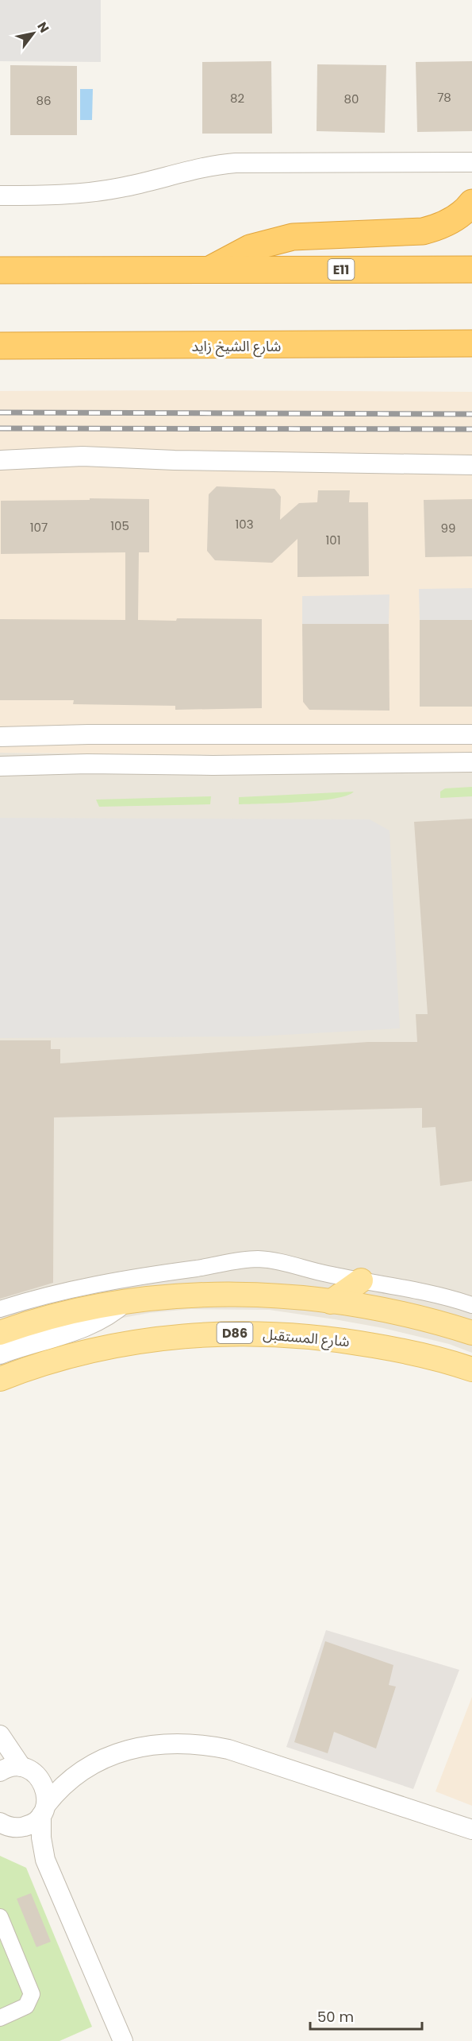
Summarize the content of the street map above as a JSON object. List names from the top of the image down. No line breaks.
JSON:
{"streets":{"highway":["E11","شارع الشيخ زايد"],"main road":["D86","شارع المستقبل"]},"house_numbers":["78","82","80","86","103","105","107","99","101"],"scale_bar":"50 m","north":"top right"}
